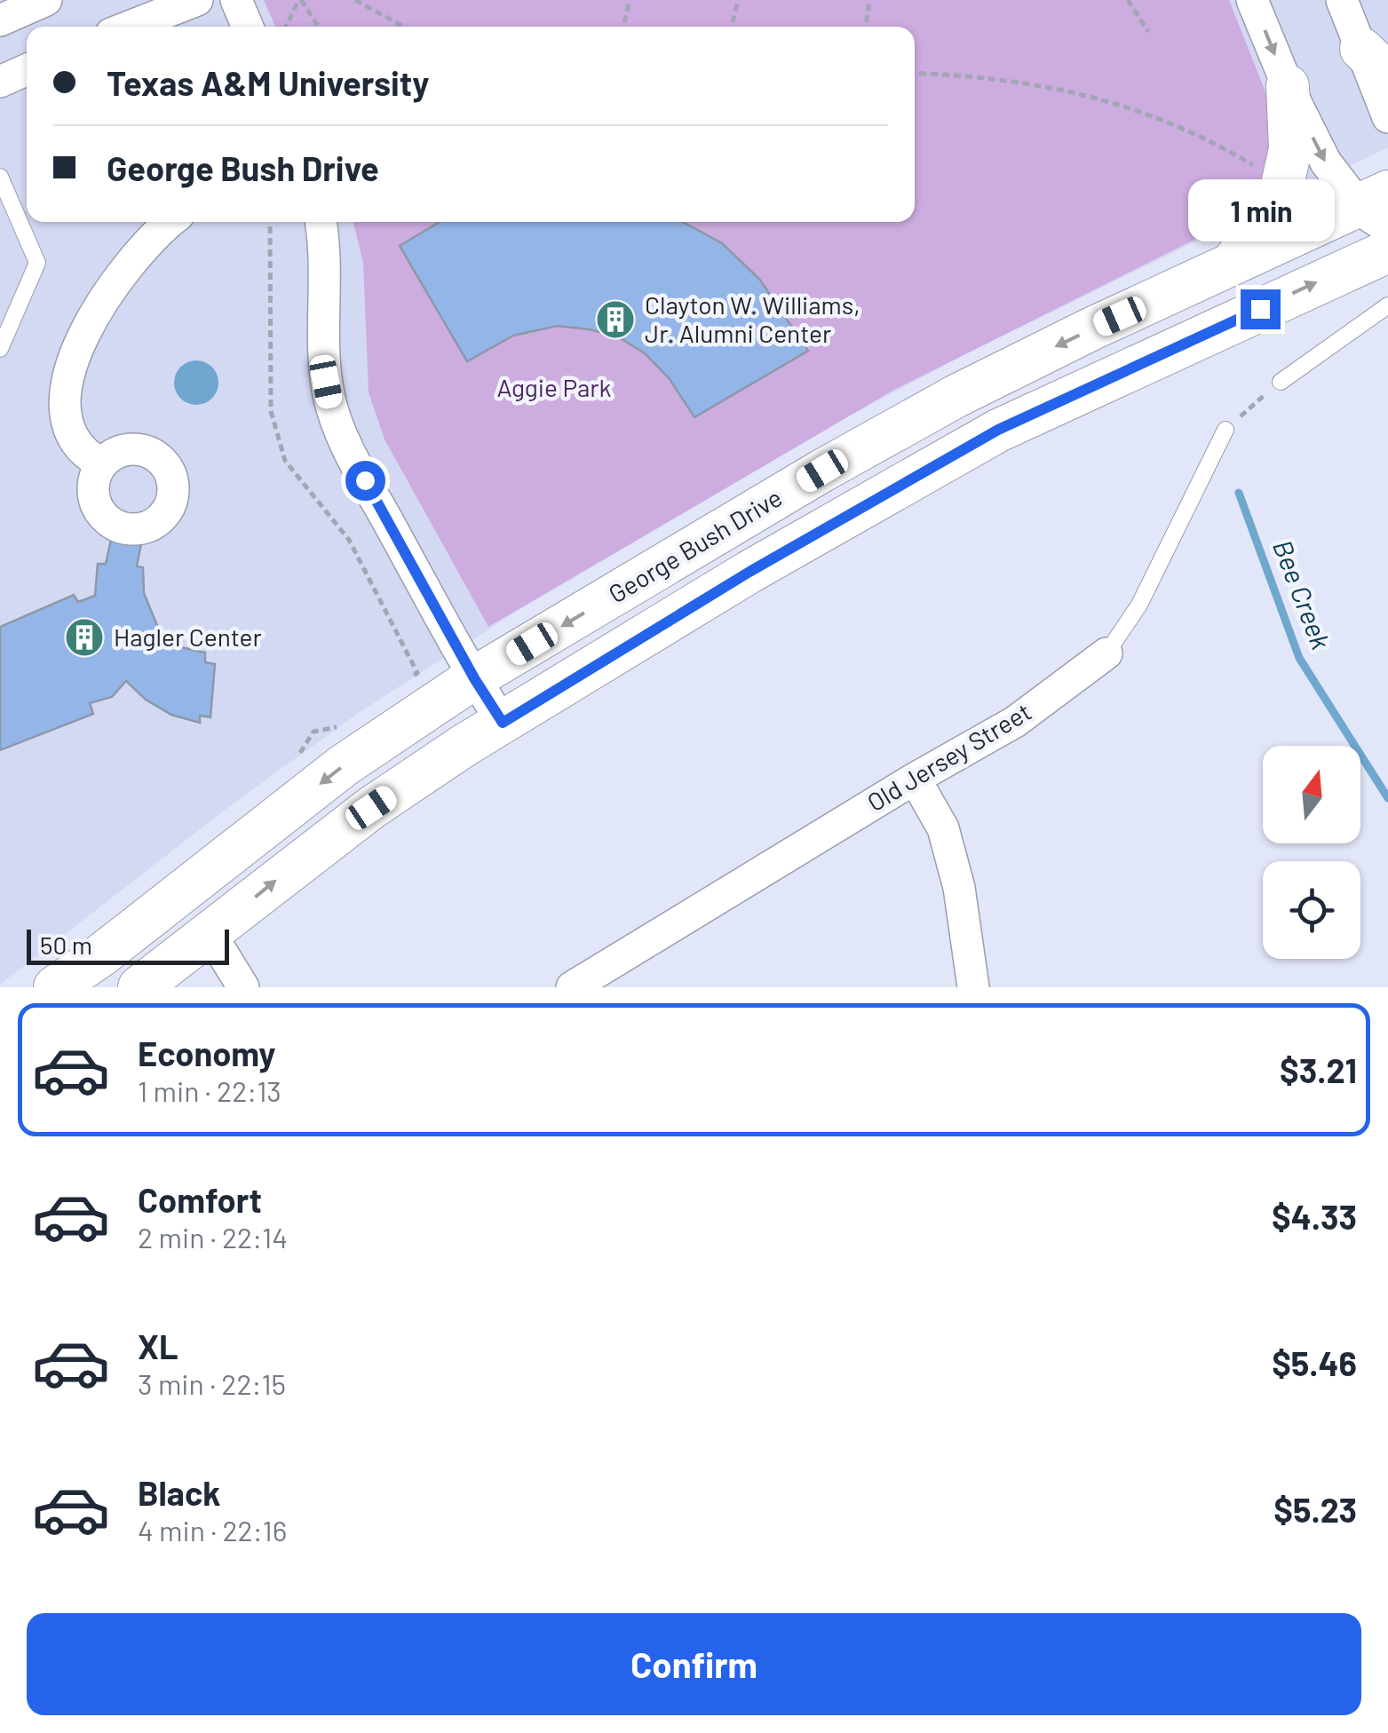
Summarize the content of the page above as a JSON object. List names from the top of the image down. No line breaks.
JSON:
{"streets":{"main road":["George Bush Drive"],"street":["Old Jersey Street"]},"water":["Bee Creek"],"parks":["Aggie Park"],"places":{"building":["Clayton W. Williams, Jr. Alumni Center","Hagler Center"]},"scale_bar":"50 m","north":"top","page":{"banner":["Texas A&M University","George Bush Drive"],"bubble":"1 min","scale":"50 m","list":[{"name":"Economy","note":"1 min · 22:13","value":"$3.21"},{"name":"Comfort","note":"2 min · 22:14","value":"$4.33"},{"name":"XL","note":"3 min · 22:15","value":"$5.46"},{"name":"Black","note":"4 min · 22:16","value":"$5.23"}],"buttons":"Confirm"}}
